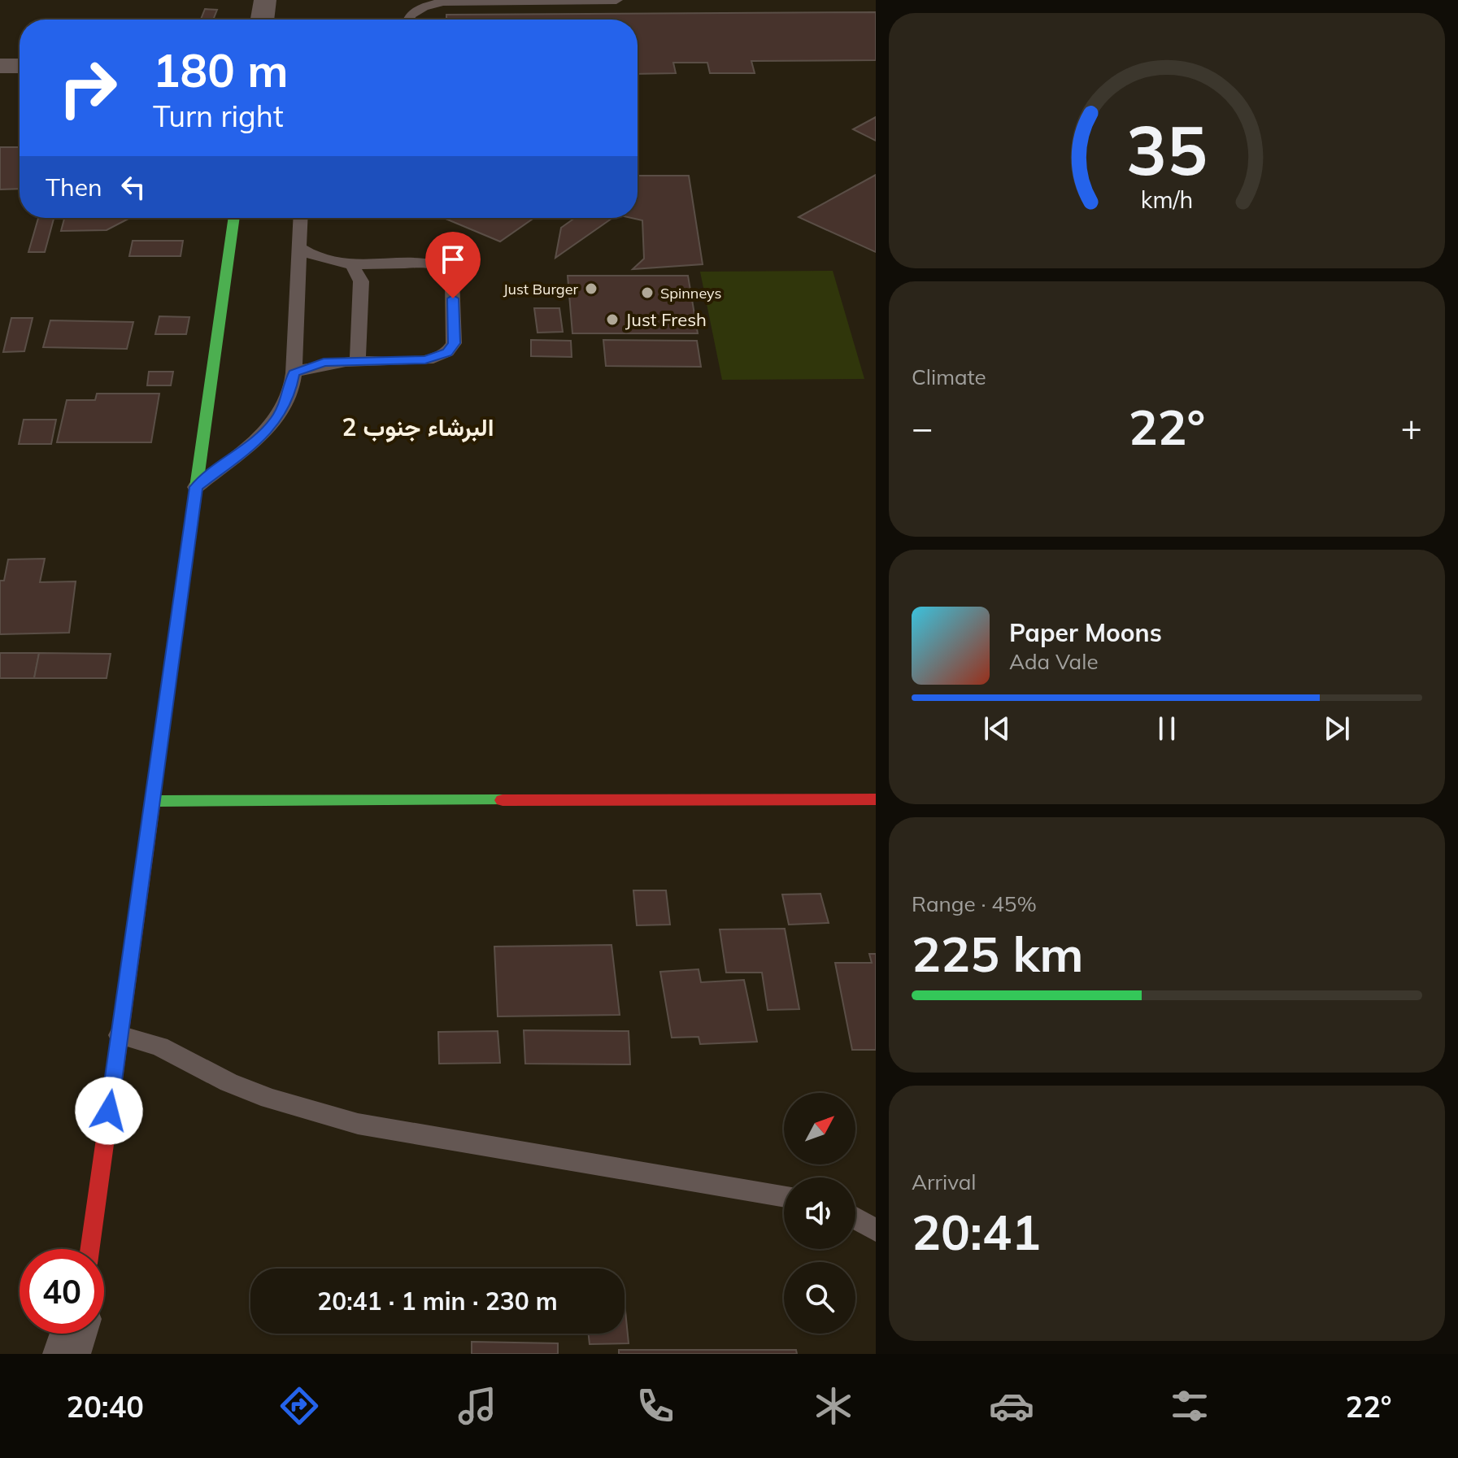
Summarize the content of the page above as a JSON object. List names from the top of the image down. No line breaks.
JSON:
{"districts":["البرشاء جنوب 2"],"places":["Just Burger","Spinneys","Just Fresh"],"north":"top right","page":{"turn":["180 m","Turn right"],"then":"Then","tile":["Climate",["Range · 45%","225 km"],["Arrival","20:41"]],"heat":["−","22°","+"],"song":["Paper Moons","Ada Vale"],"limit":"40","trip":"20:41 · 1 min · 230 m","tabs":["20:40","22°"],"gauge":["35","km/h"]}}
